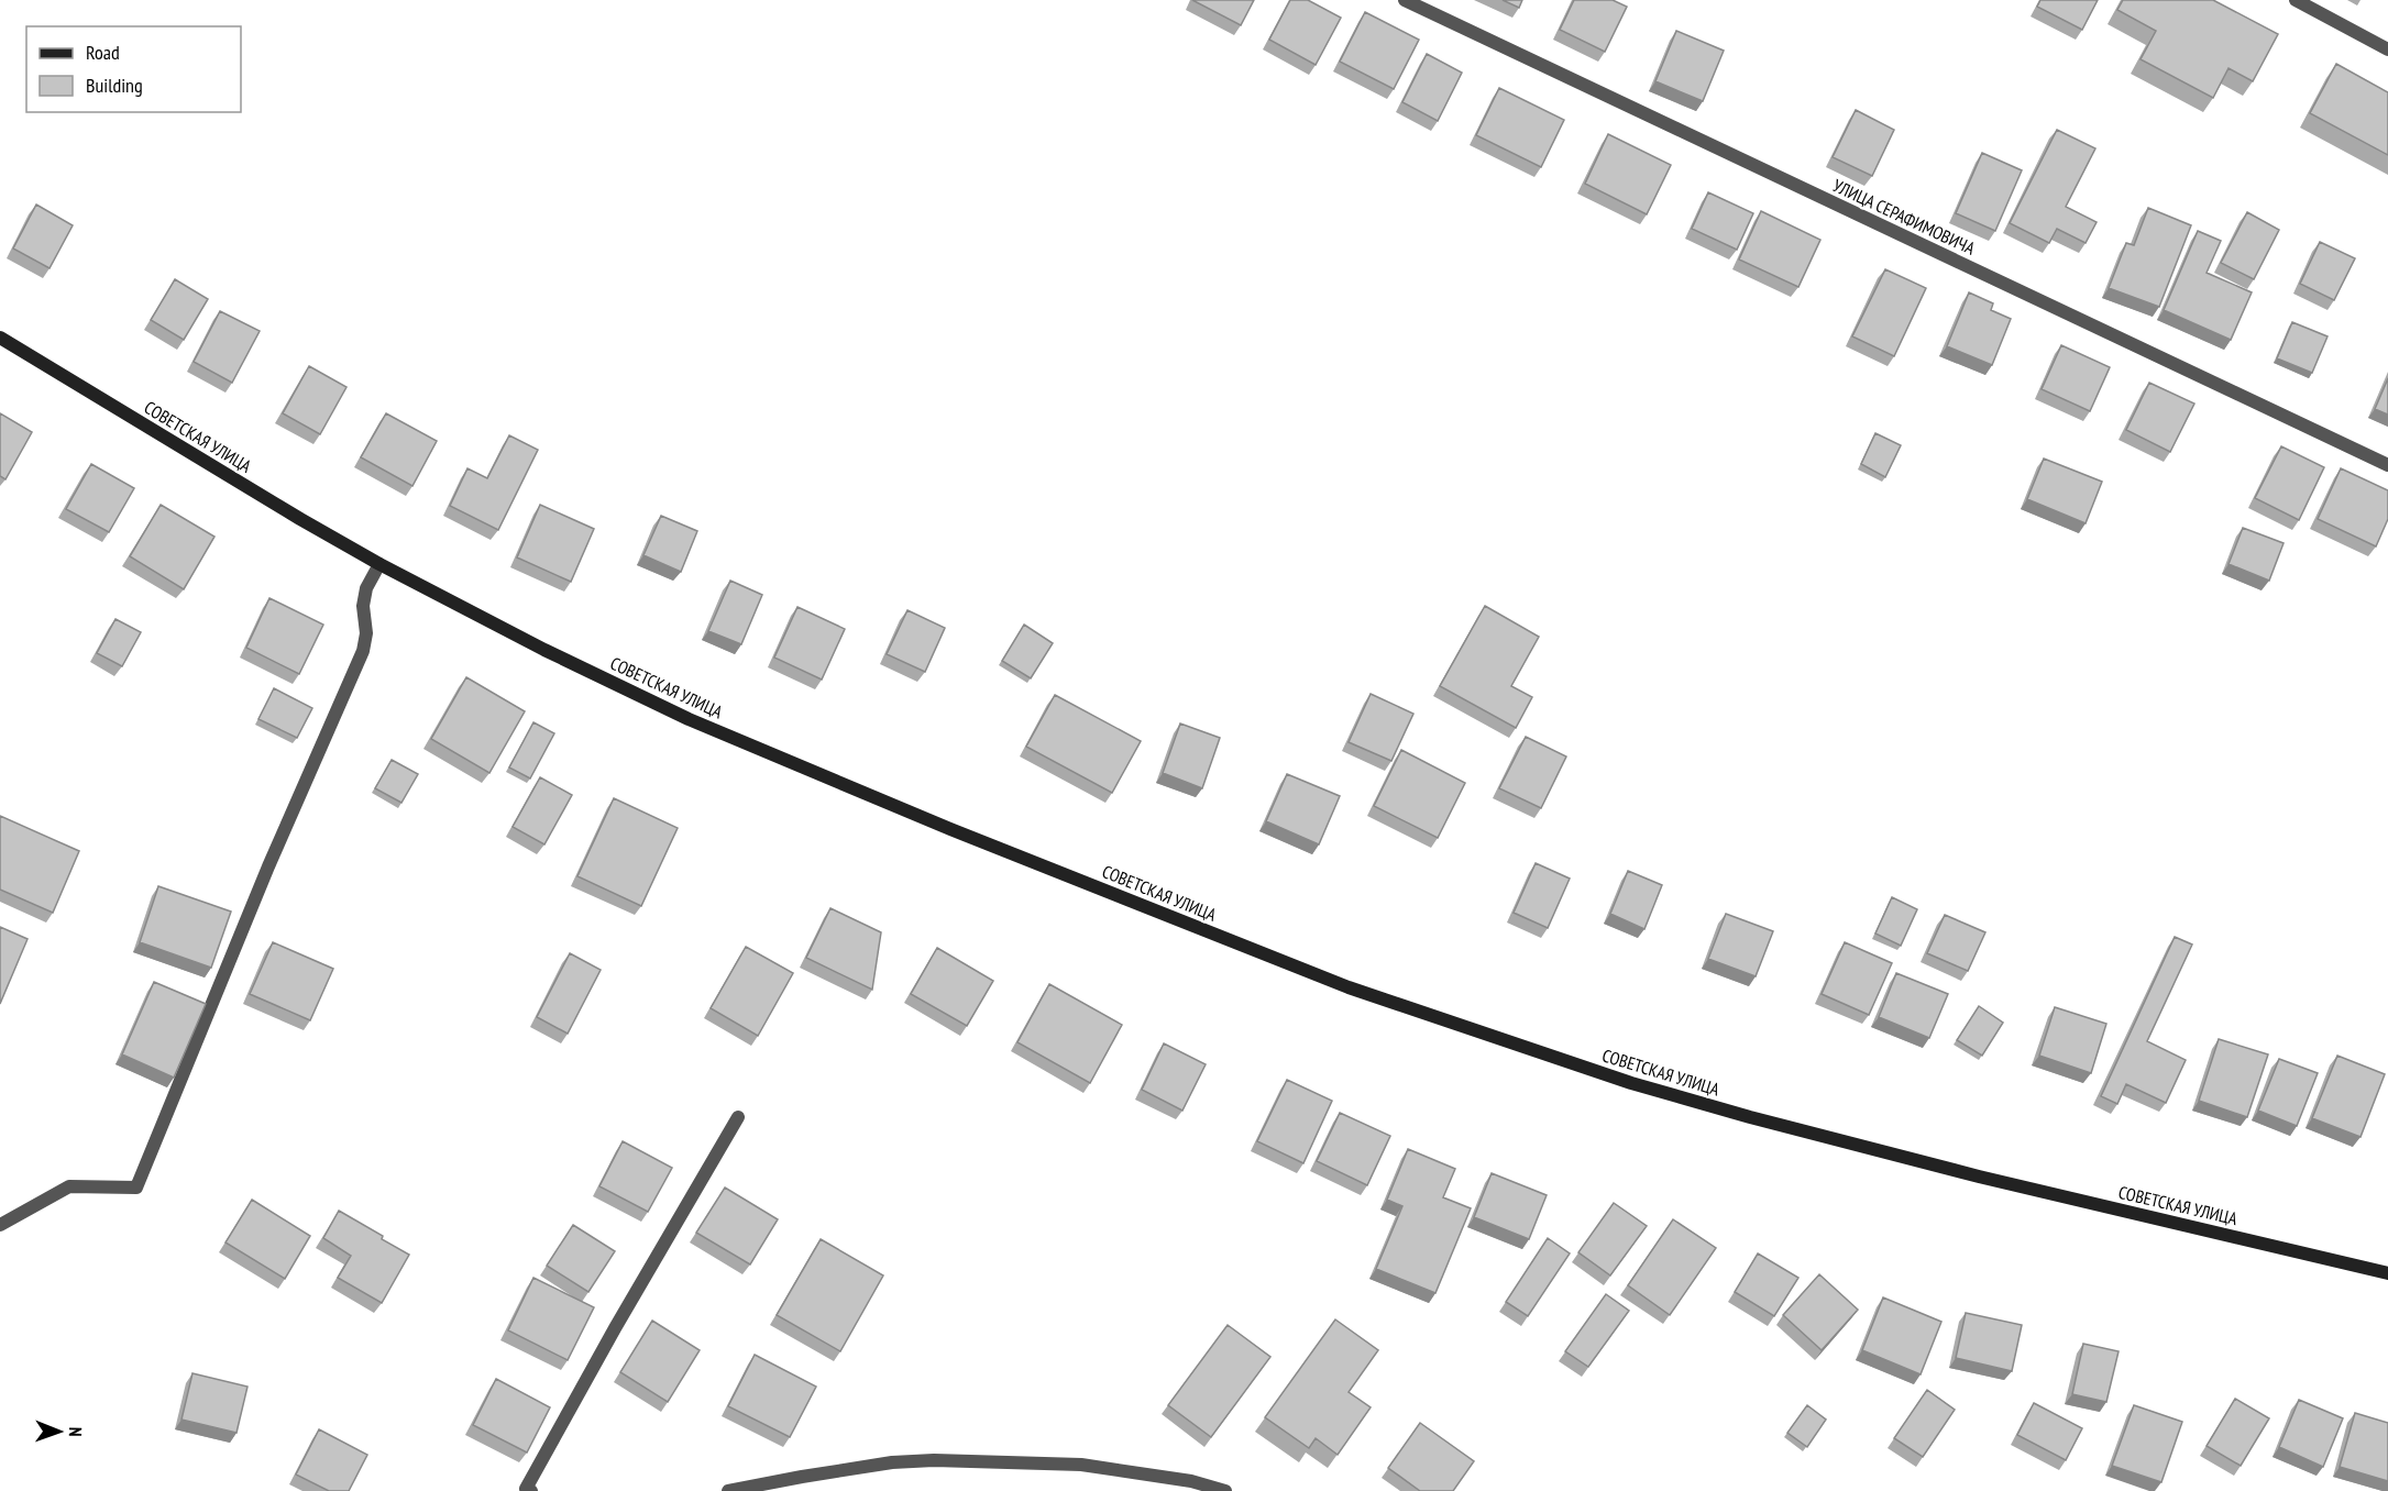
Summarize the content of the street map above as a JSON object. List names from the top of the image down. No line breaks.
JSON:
{"streets":{"main road":["СОВЕТСКАЯ УЛИЦА"],"street":["УЛИЦА СЕРАФИМОВИЧА"]},"legend":["Road","Building"],"north":"right"}
